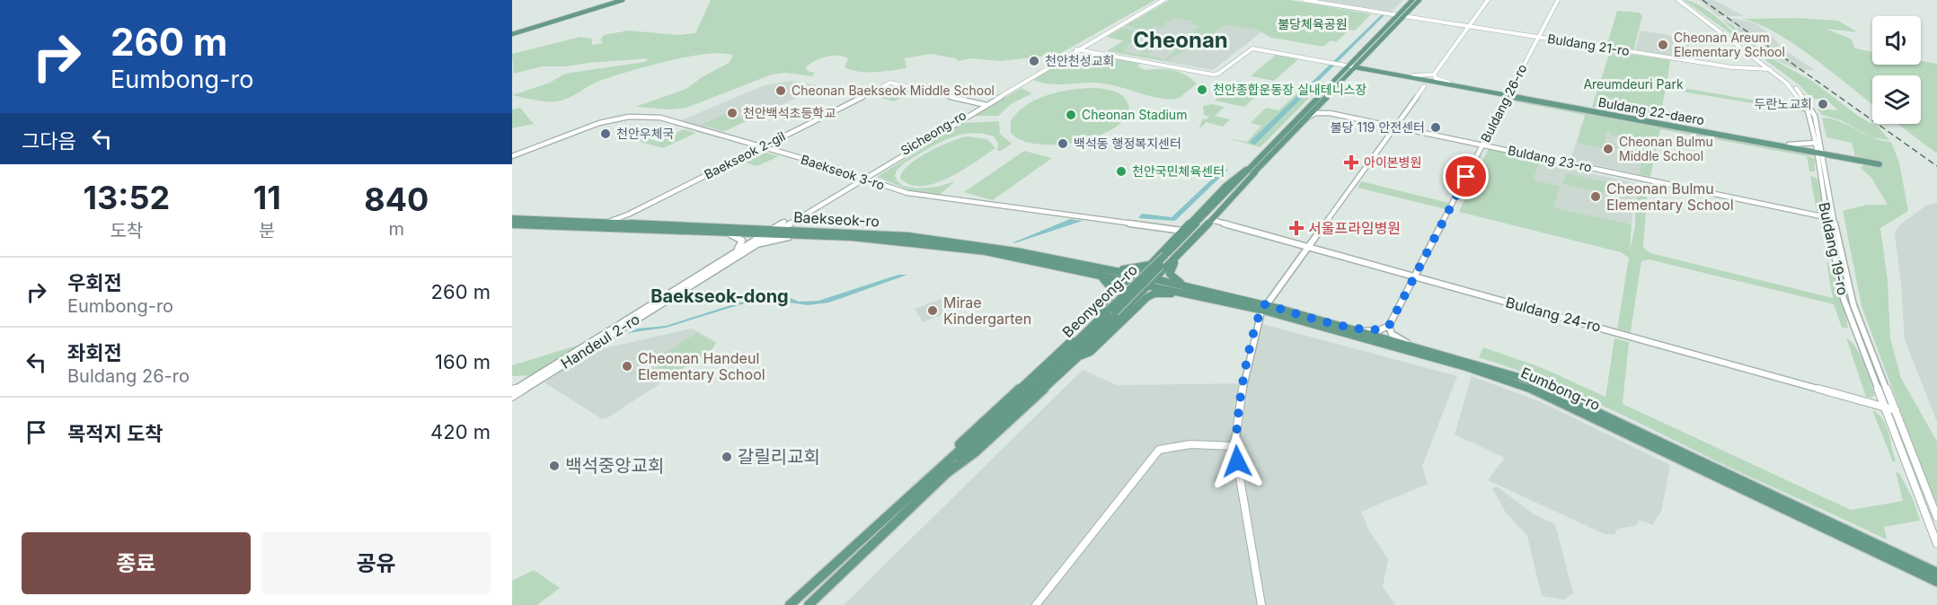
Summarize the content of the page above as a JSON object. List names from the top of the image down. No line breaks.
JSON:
{"streets":{"main road":["Buldang 22-daero","Baekseok-ro","Beonyeong-ro","Eumbong-ro"],"street":["Buldang 21-ro","Buldang 26-ro","Sicheong-ro","Baekseok 2-gil","Buldang 23-ro","Baekseok 3-ro","Buldang 19-ro","Buldang 24-ro","Handeul 2-ro"]},"crossings":[["Buldang 21-ro","Buldang 26-ro"],["Buldang 21-ro","Buldang 19-ro"],["Buldang 21-ro","Beonyeong-ro"],["Buldang 26-ro","Buldang 22-daero"],["Buldang 26-ro","Buldang 23-ro"],["Buldang 26-ro","Buldang 24-ro"],["Buldang 22-daero","Buldang 19-ro"],["Buldang 22-daero","Beonyeong-ro"],["Sicheong-ro","Baekseok 2-gil"],["Sicheong-ro","Baekseok 3-ro"],["Sicheong-ro","Baekseok-ro"],["Sicheong-ro","Handeul 2-ro"],["Baekseok 2-gil","Baekseok 3-ro"],["Baekseok 2-gil","Baekseok-ro"],["Buldang 23-ro","Buldang 19-ro"],["Baekseok-ro","Handeul 2-ro"],["Baekseok-ro","Eumbong-ro"],["Buldang 19-ro","Buldang 24-ro"]],"districts":["Cheonan","Baekseok-dong"],"parks":["불당체육공원","Areumdeuri Park"],"places":{"other":["Cheonan Areum Elementary School","천안천성교회","천안종합운동장 실내테니스장","Cheonan Baekseok Middle School","두란노교회","천안백석초등학교","Cheonan Stadium","불당 119 안전센터","천안우체국","백석동 행정복지센터","Cheonan Bulmu Middle School","천안국민체육센터","Cheonan Bulmu Elementary School","Mirae Kindergarten","Cheonan Handeul Elementary School","갈릴리교회","백석중앙교회"],"health":["아이본병원","서울프라임병원"]},"page":{"turn":["260 m","Eumbong-ro"],"then":"그다음","eta":["13:52","도착","11","분","840","m"],"list":[{"name":"우회전","note":"Eumbong-ro","value":"260 m"},{"name":"좌회전","note":"Buldang 26-ro","value":"160 m"},{"name":"목적지 도착","value":"420 m"}],"buttons":["종료","공유"]}}
